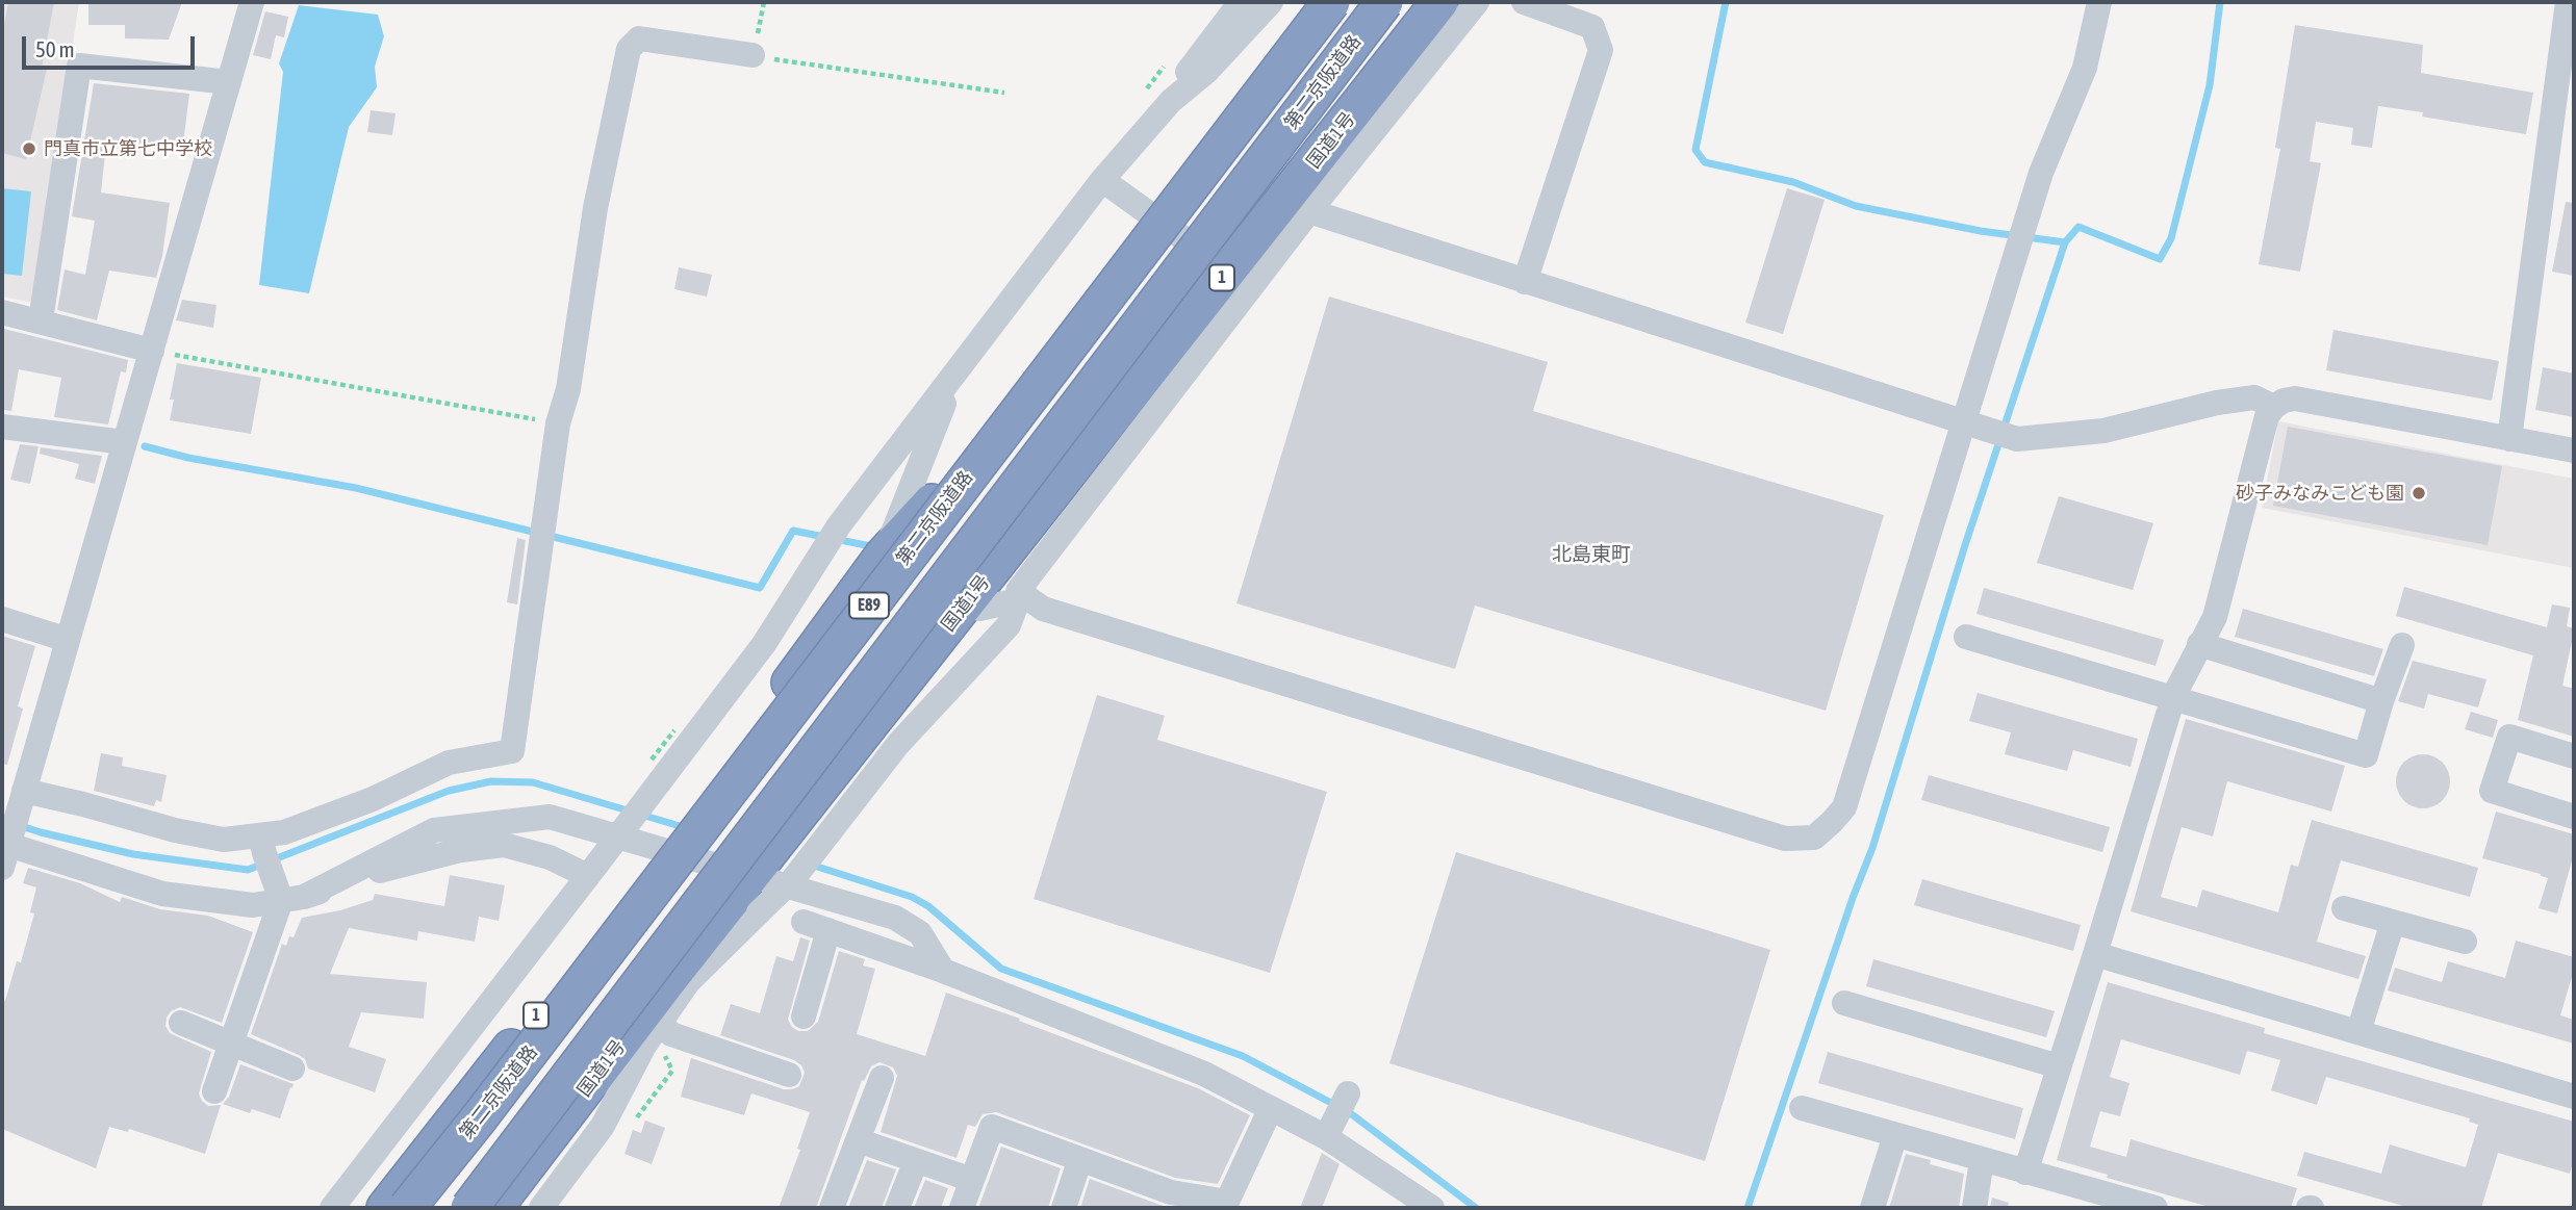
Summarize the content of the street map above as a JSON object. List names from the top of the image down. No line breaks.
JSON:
{"streets":{"highway":["第二京阪道路","国道1号","1","E89"]},"districts":["北島東町"],"places":["門真市立第七中学校","砂子みなみこども園"],"scale_bar":"50 m"}
